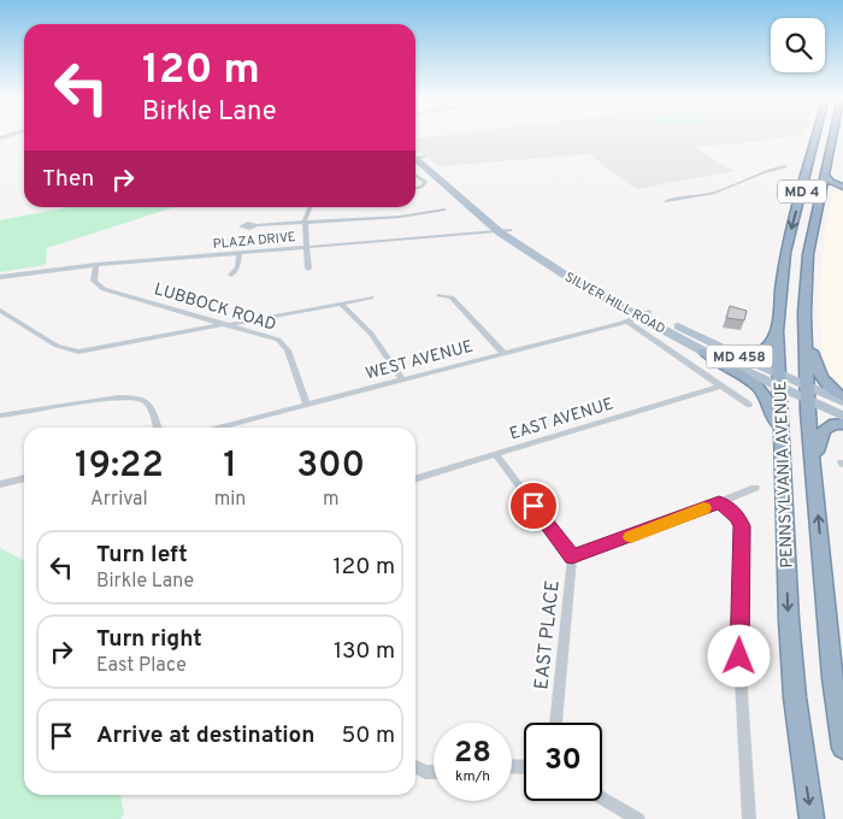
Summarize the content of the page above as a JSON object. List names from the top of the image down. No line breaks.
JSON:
{"streets":{"highway":["MD 4","PENNSYLVANIA AVENUE"],"main road":["SILVER HILL ROAD","MD 458"],"street":["PLAZA DRIVE","LUBBOCK ROAD","WEST AVENUE","EAST AVENUE","EAST PLACE"]},"crossings":[["PLAZA DRIVE","SILVER HILL ROAD"],["PLAZA DRIVE","LUBBOCK ROAD"],["SILVER HILL ROAD","WEST AVENUE"],["SILVER HILL ROAD","PENNSYLVANIA AVENUE"],["LUBBOCK ROAD","WEST AVENUE"]],"page":{"turn":["120 m","Birkle Lane"],"then":"Then","eta":["19:22","Arrival","1","min","300","m"],"list":[{"name":"Turn left","note":"Birkle Lane","value":"120 m"},{"name":"Turn right","note":"East Place","value":"130 m"},{"name":"Arrive at destination","value":"50 m"}],"speed":"28 km/h","limit":"30"}}
